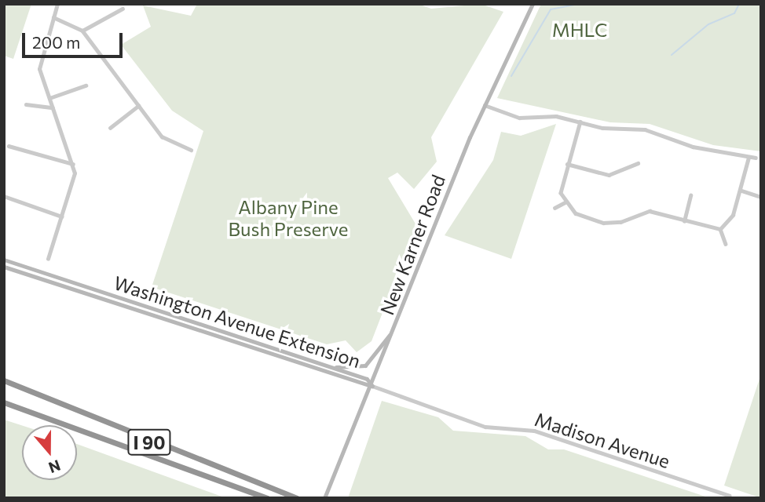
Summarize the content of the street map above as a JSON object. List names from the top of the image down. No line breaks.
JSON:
{"streets":{"highway":["I 90"],"main road":["New Karner Road","Washington Avenue Extension"],"street":["Madison Avenue"]},"crossings":[["New Karner Road","Washington Avenue Extension"],["New Karner Road","Madison Avenue"],["Washington Avenue Extension","Madison Avenue"]],"parks":["MHLC","Albany Pine Bush Preserve"],"scale_bar":"200 m","north":"bottom"}
